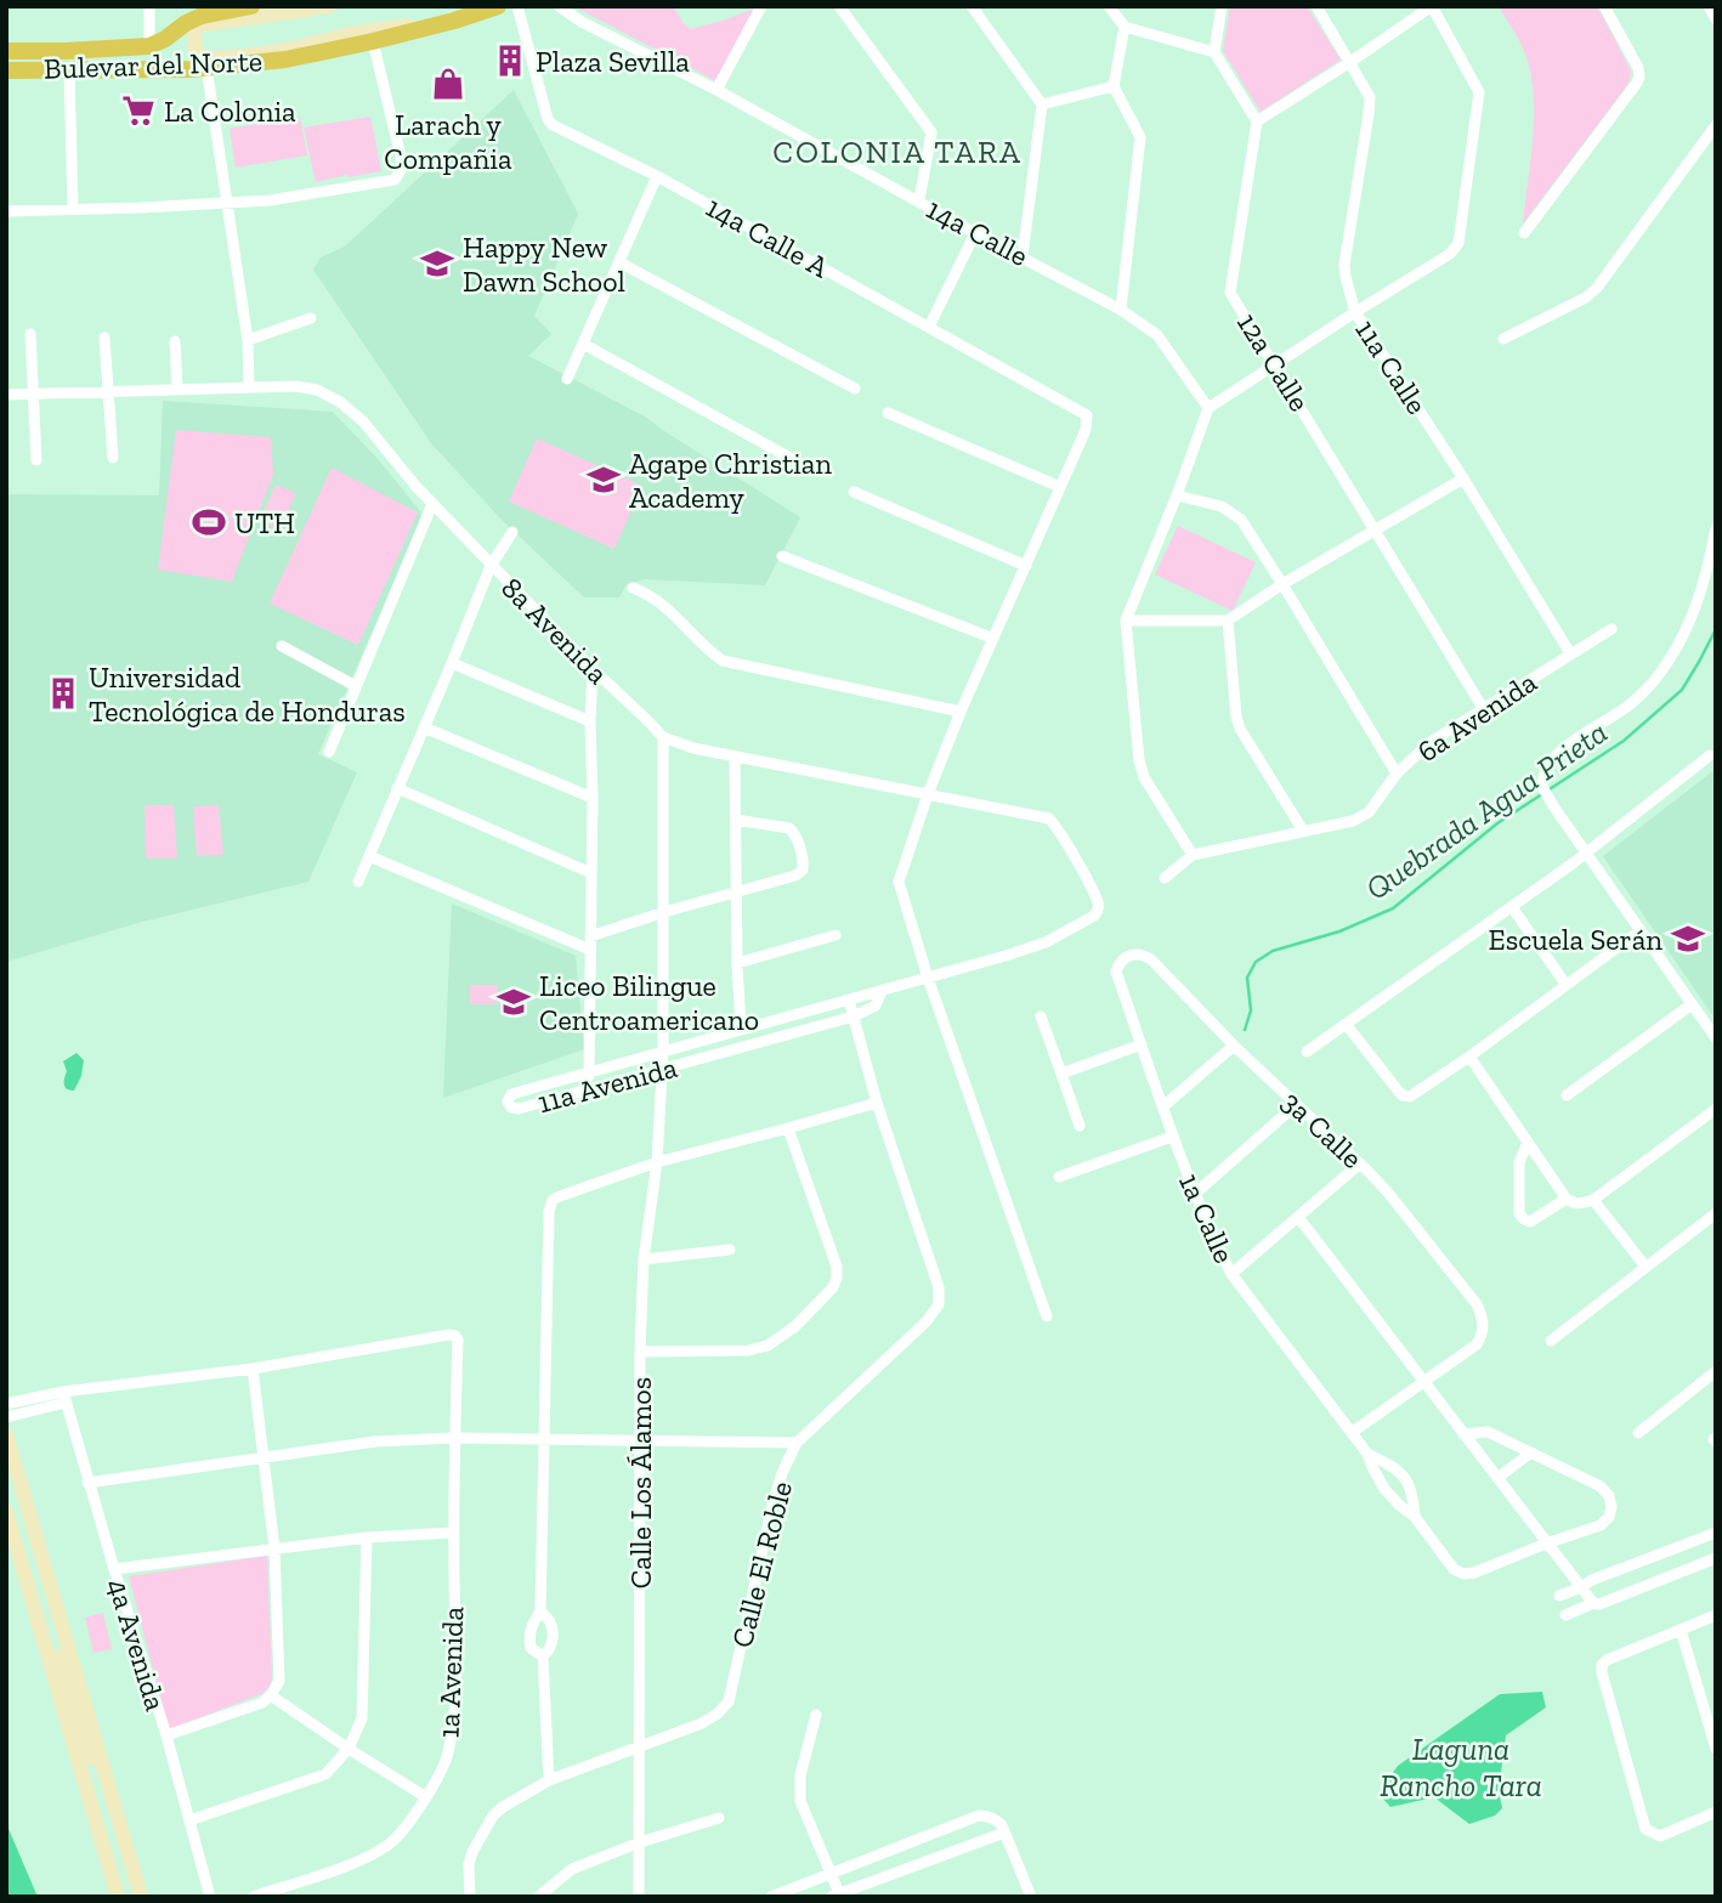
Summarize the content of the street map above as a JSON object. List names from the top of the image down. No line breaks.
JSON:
{"streets":{"highway":["Bulevar del Norte"],"street":["14a Calle","14a Calle A","12a Calle","11a Calle","8a Avenida","6a Avenida","11a Avenida","3a Calle","1a Calle","Calle Los Álamos","Calle El Roble","4a Avenida","1a Avenida"]},"crossings":[["12a Calle","6a Avenida"],["11a Calle","6a Avenida"],["8a Avenida","11a Avenida"],["8a Avenida","Calle Los Álamos"],["11a Avenida","Calle Los Álamos"],["11a Avenida","Calle El Roble"],["3a Calle","1a Calle"],["Calle Los Álamos","Calle El Roble"]],"districts":["COLONIA TARA"],"water":["Quebrada Agua Prieta","Laguna Rancho Tara"],"places":{"building":["Plaza Sevilla","Universidad Tecnológica de Honduras"],"shop":["Larach y Compañia"],"supermarket":["La Colonia"],"school or university":["Happy New Dawn School","Agape Christian Academy","Escuela Serán","Liceo Bilingue Centroamericano"],"sports":["UTH"]}}
